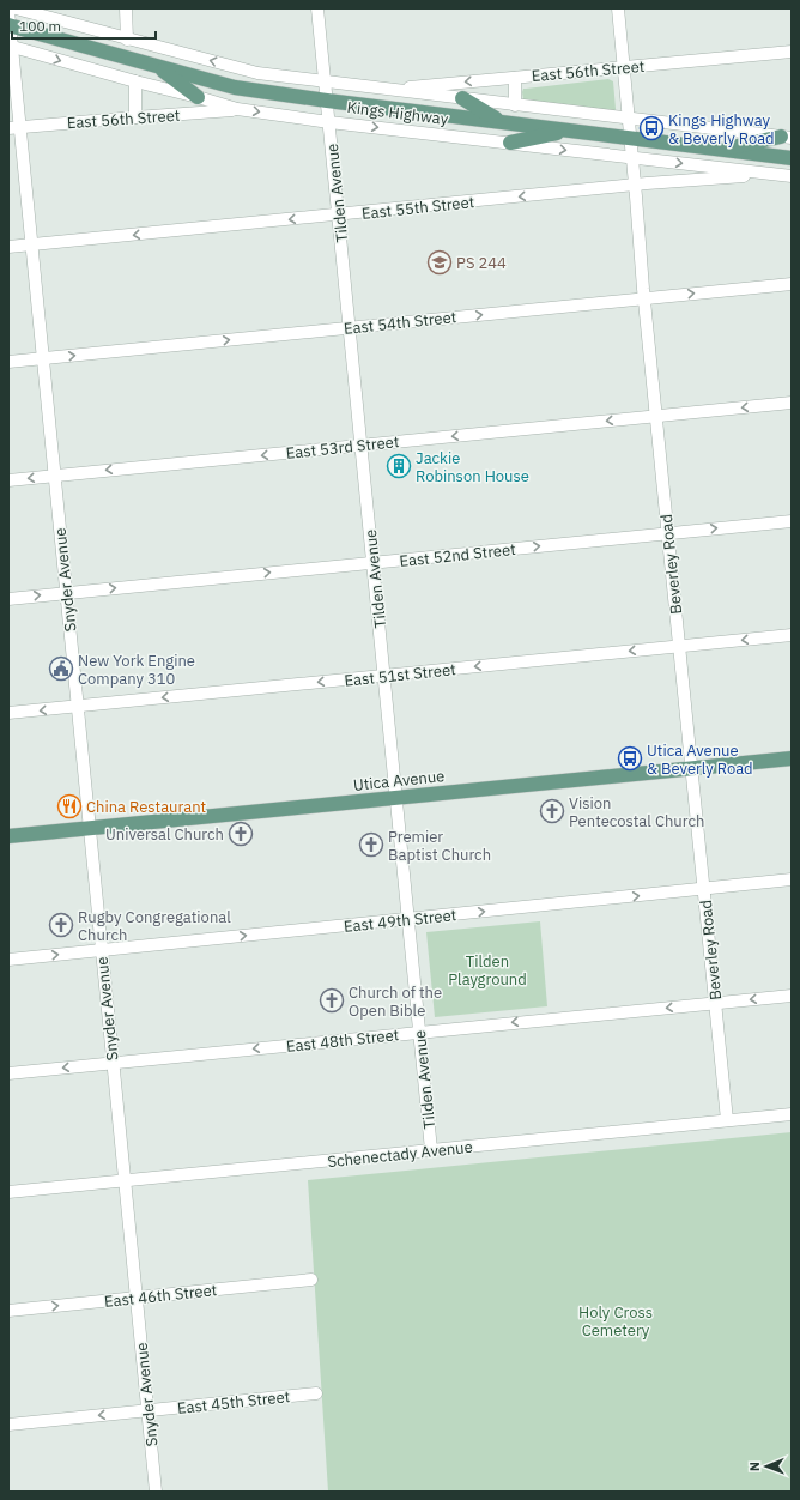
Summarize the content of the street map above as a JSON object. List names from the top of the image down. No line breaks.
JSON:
{"streets":{"main road":["Kings Highway","Utica Avenue"],"street":["East 56th Street","Tilden Avenue","East 55th Street","East 54th Street","East 53rd Street","East 52nd Street","Beverley Road","Snyder Avenue","East 51st Street","East 49th Street","East 48th Street","Schenectady Avenue","East 46th Street","East 45th Street"]},"crossings":[["East 56th Street","Kings Highway"],["East 56th Street","Beverley Road"],["East 56th Street","Snyder Avenue"],["Kings Highway","Tilden Avenue"],["Kings Highway","East 55th Street"],["Kings Highway","Beverley Road"],["Kings Highway","Snyder Avenue"],["Tilden Avenue","East 55th Street"],["Tilden Avenue","East 54th Street"],["Tilden Avenue","East 53rd Street"],["Tilden Avenue","East 52nd Street"],["Tilden Avenue","East 51st Street"],["Tilden Avenue","Utica Avenue"],["Tilden Avenue","East 49th Street"],["Tilden Avenue","East 48th Street"],["Tilden Avenue","Schenectady Avenue"],["East 55th Street","Beverley Road"],["East 55th Street","Snyder Avenue"],["East 54th Street","Beverley Road"],["East 54th Street","Snyder Avenue"],["East 53rd Street","Beverley Road"],["East 53rd Street","Snyder Avenue"],["East 52nd Street","Beverley Road"],["East 52nd Street","Snyder Avenue"],["Beverley Road","East 51st Street"],["Beverley Road","Utica Avenue"],["Beverley Road","East 49th Street"],["Beverley Road","East 48th Street"],["Beverley Road","Schenectady Avenue"],["Snyder Avenue","East 51st Street"],["Snyder Avenue","Utica Avenue"],["Snyder Avenue","East 49th Street"],["Snyder Avenue","East 48th Street"],["Snyder Avenue","Schenectady Avenue"],["Snyder Avenue","East 46th Street"],["Snyder Avenue","East 45th Street"]],"one_way":["East 55th Street","East 54th Street","East 53rd Street","East 52nd Street","East 51st Street","East 49th Street","East 48th Street","East 46th Street","East 45th Street"],"parks":["Tilden Playground","Holy Cross Cemetery"],"places":{"bus stop":["Kings Highway & Beverly Road","Utica Avenue & Beverly Road"],"school or university":["PS 244"],"building":["Jackie Robinson House"],"public building":["New York Engine Company 310"],"restaurant":["China Restaurant"],"church":["Vision Pentecostal Church","Universal Church","Premier Baptist Church","Rugby Congregational Church","Church of the Open Bible"]},"scale_bar":"100 m","north":"left"}
